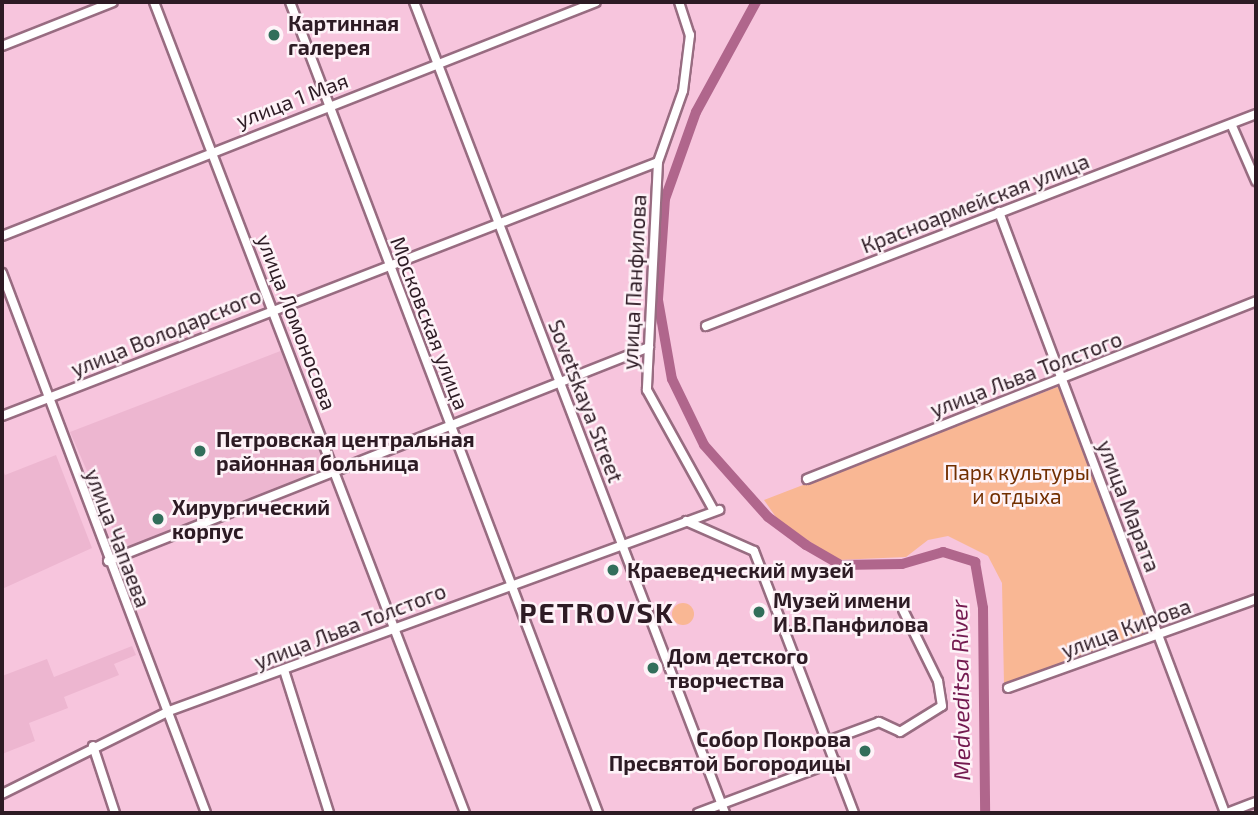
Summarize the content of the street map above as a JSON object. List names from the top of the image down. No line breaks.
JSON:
{"streets":{"street":["улица 1 Мая","Красноармейская улица","улица Панфилова","улица Ломоносова","Московская улица","улица Володарского","улица Льва Толстого","Sovetskaya Street","улица Марата","улица Чапаева","улица Кирова"]},"crossings":[["улица 1 Мая","улица Ломоносова"],["улица 1 Мая","Московская улица"],["улица 1 Мая","Sovetskaya Street"],["Красноармейская улица","улица Марата"],["улица Панфилова","улица Володарского"],["улица Панфилова","улица Льва Толстого"],["улица Ломоносова","улица Володарского"],["улица Ломоносова","улица Льва Толстого"],["Московская улица","улица Володарского"],["Московская улица","улица Льва Толстого"],["улица Володарского","Sovetskaya Street"],["улица Володарского","улица Чапаева"],["улица Льва Толстого","Sovetskaya Street"],["улица Льва Толстого","улица Марата"],["улица Льва Толстого","улица Чапаева"],["улица Марата","улица Кирова"]],"districts":["PETROVSK"],"water":["Medveditsa River"],"parks":["Парк культуры и отдыха"],"places":["Картинная галерея","Петровская центральная районная больница","Хирургический корпус","Краеведческий музей","Музей имени И.В.Панфилова","Дом детского творчества","Собор Покрова Пресвятой Богородицы"]}
